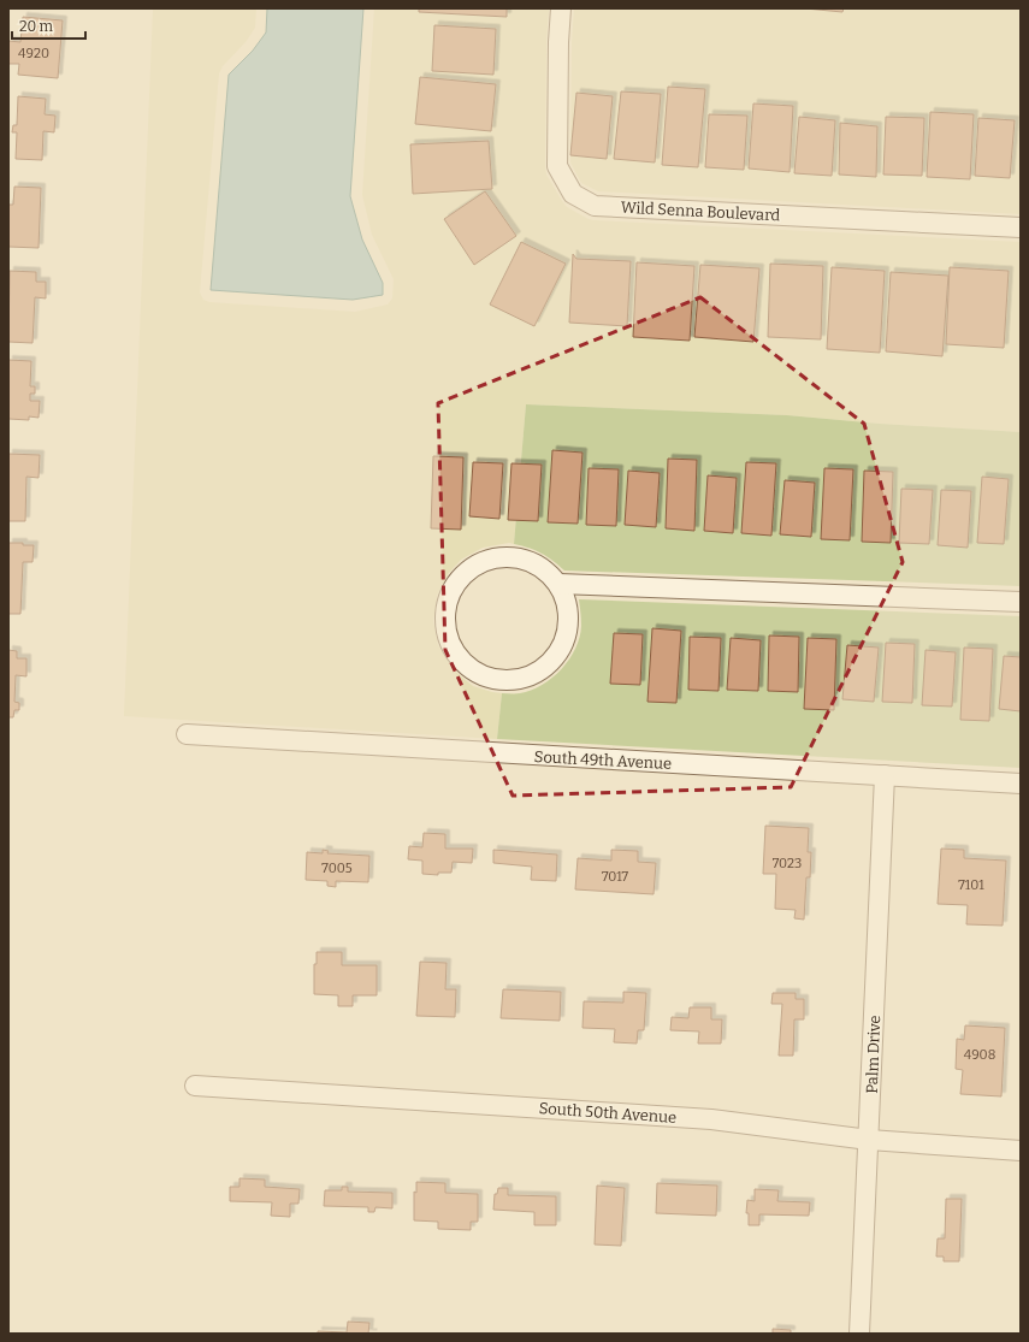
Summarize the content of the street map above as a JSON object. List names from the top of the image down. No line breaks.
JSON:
{"streets":{"street":["Wild Senna Boulevard","South 49th Avenue","Palm Drive","South 50th Avenue"]},"crossings":[["South 49th Avenue","Palm Drive"],["Palm Drive","South 50th Avenue"]],"house_numbers":["4920","7023","7005","7017","7101","4908"],"scale_bar":"20 m"}
